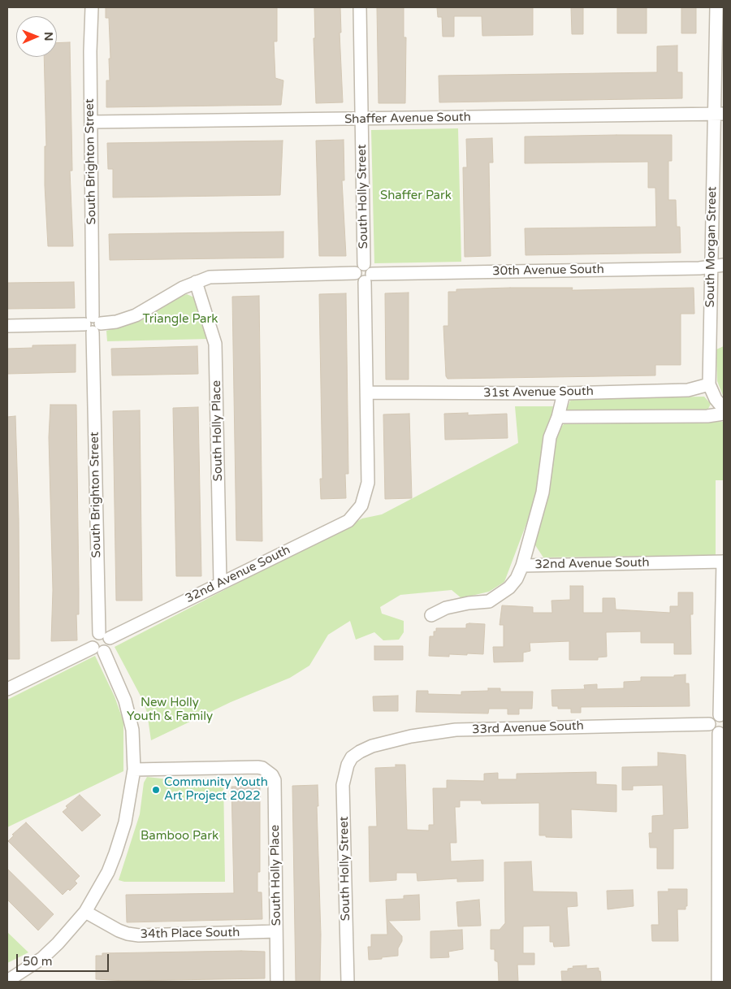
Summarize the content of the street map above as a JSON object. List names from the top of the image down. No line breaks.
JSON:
{"streets":{"street":["Shaffer Avenue South","South Brighton Street","South Holly Street","South Morgan Street","30th Avenue South","31st Avenue South","South Holly Place","32nd Avenue South","33rd Avenue South","34th Place South"]},"crossings":[["Shaffer Avenue South","South Brighton Street"],["Shaffer Avenue South","South Holly Street"],["Shaffer Avenue South","South Morgan Street"],["South Brighton Street","32nd Avenue South"],["South Holly Street","30th Avenue South"],["South Holly Street","33rd Avenue South"],["South Morgan Street","30th Avenue South"],["South Morgan Street","31st Avenue South"],["31st Avenue South","32nd Avenue South"],["South Holly Place","32nd Avenue South"],["South Holly Place","34th Place South"]],"parks":["Shaffer Park","Triangle Park","New Holly Youth & Family","Bamboo Park"],"places":["Community Youth Art Project 2022"],"scale_bar":"50 m","north":"right"}
